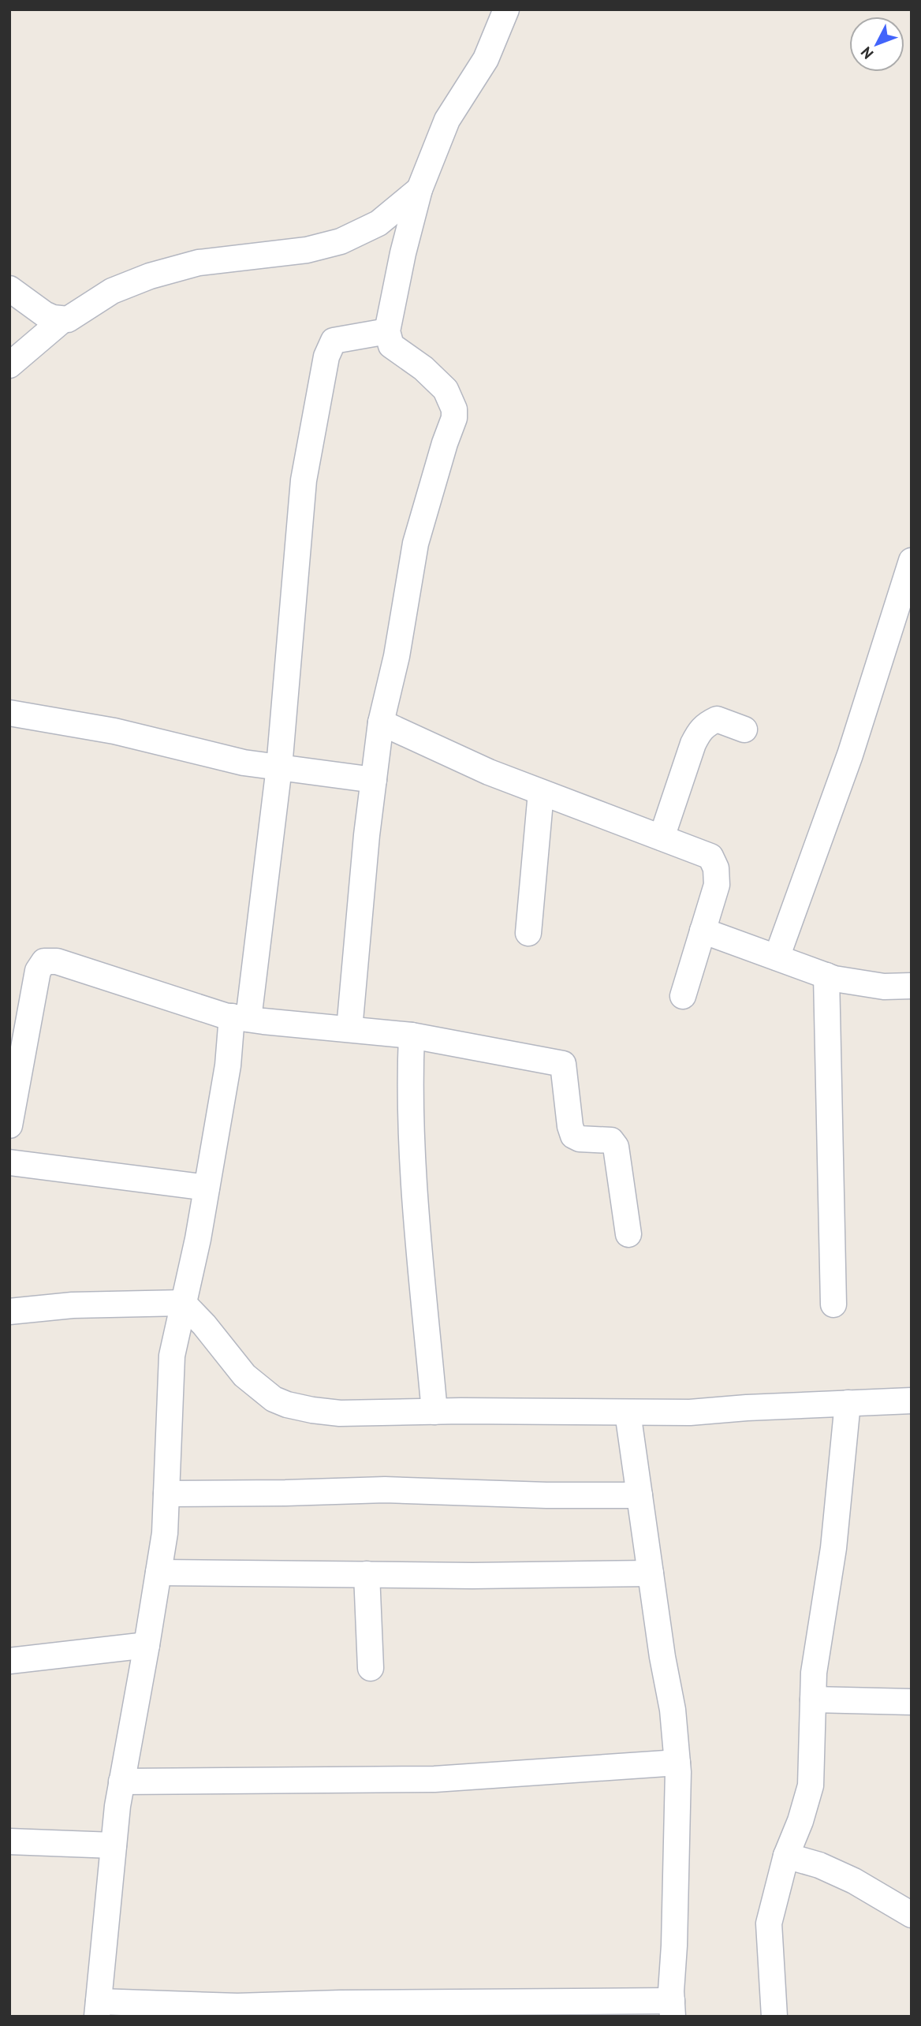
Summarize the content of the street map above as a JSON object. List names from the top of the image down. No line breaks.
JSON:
{"north":"bottom left"}
